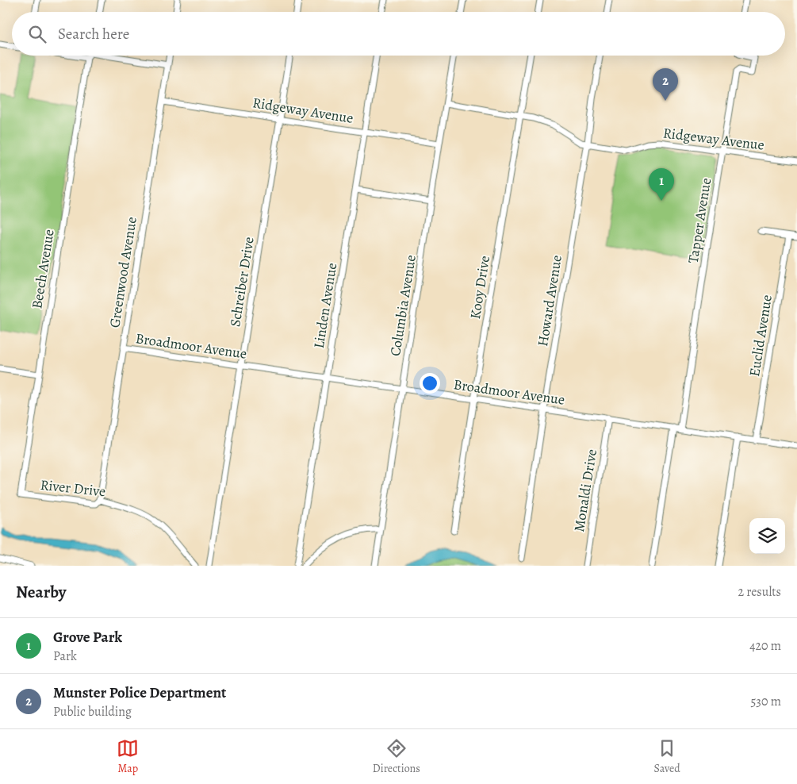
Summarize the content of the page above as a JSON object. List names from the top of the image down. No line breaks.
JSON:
{"streets":{"street":["Ridgeway Avenue","Tapper Avenue","Beech Avenue","Greenwood Avenue","Schreiber Drive","Kooy Drive","Howard Avenue","Linden Avenue","Columbia Avenue","Euclid Avenue","Broadmoor Avenue","River Drive","Monaldi Drive"]},"crossings":[["Ridgeway Avenue","Tapper Avenue"],["Ridgeway Avenue","Greenwood Avenue"],["Ridgeway Avenue","Schreiber Drive"],["Ridgeway Avenue","Kooy Drive"],["Ridgeway Avenue","Howard Avenue"],["Ridgeway Avenue","Linden Avenue"],["Ridgeway Avenue","Columbia Avenue"],["Tapper Avenue","Broadmoor Avenue"],["Beech Avenue","River Drive"],["Greenwood Avenue","Broadmoor Avenue"],["Greenwood Avenue","River Drive"],["Schreiber Drive","Broadmoor Avenue"],["Kooy Drive","Broadmoor Avenue"],["Howard Avenue","Broadmoor Avenue"],["Linden Avenue","Broadmoor Avenue"],["Columbia Avenue","Broadmoor Avenue"],["Euclid Avenue","Broadmoor Avenue"],["Broadmoor Avenue","Monaldi Drive"]],"page":{"search":"Search here","pins":["2","1"],"heading":["Nearby","2 results"],"list":[{"mark":"1","name":"Grove Park","note":"Park","value":"420 m"},{"mark":"2","name":"Munster Police Department","note":"Public building","value":"530 m"}],"nav":["Map","Directions","Saved"]}}
